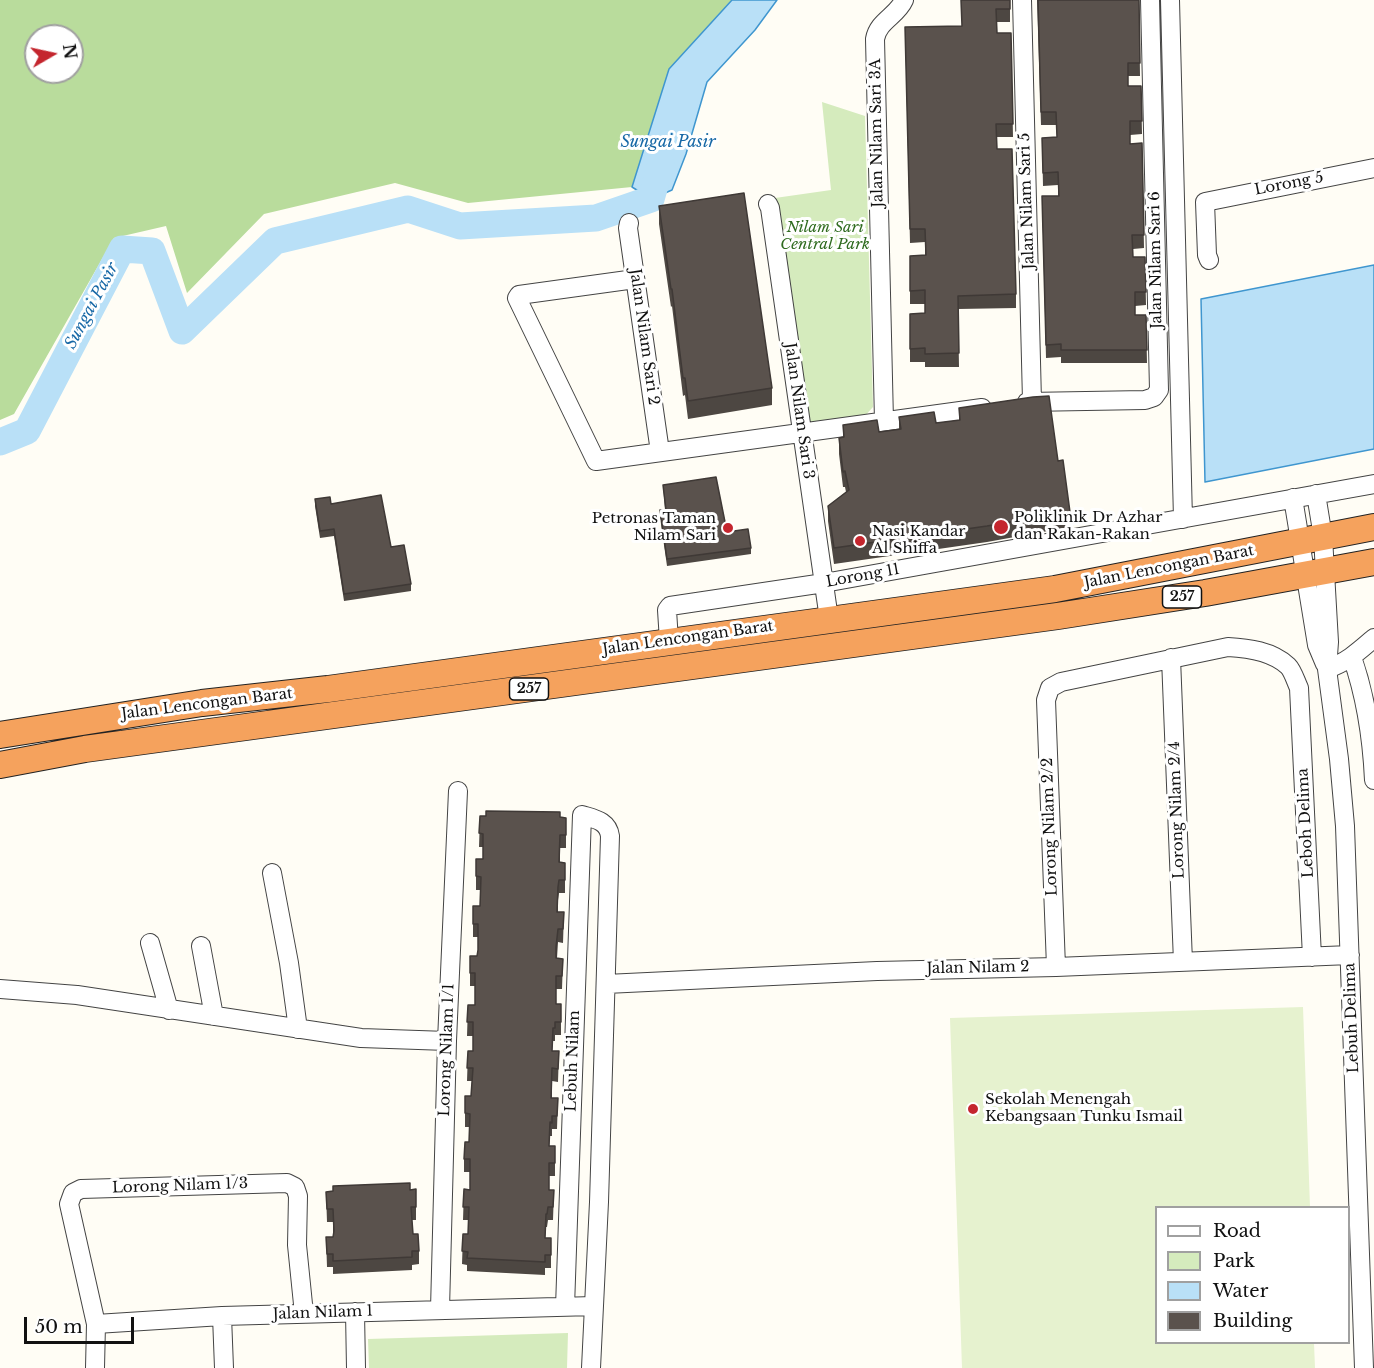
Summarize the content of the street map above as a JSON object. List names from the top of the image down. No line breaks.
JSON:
{"streets":{"highway":["Jalan Lencongan Barat","257"],"street":["Jalan Nilam Sari 3A","Lorong 5","Jalan Nilam Sari 5","Jalan Nilam Sari 6","Jalan Nilam Sari 2","Jalan Nilam Sari 3","Lorong 11","Lorong Nilam 2/4","Leboh Delima","Lorong Nilam 2/2","Jalan Nilam 2","Lebuh Delima","Lorong Nilam 1/1","Lebuh Nilam","Lorong Nilam 1/3","Jalan Nilam 1"]},"crossings":[["Jalan Nilam Sari 5","Jalan Nilam Sari 6"],["Jalan Nilam Sari 3","Jalan Lencongan Barat"],["Jalan Nilam Sari 3","Lorong 11"],["Jalan Lencongan Barat","Lorong 11"],["Jalan Lencongan Barat","Lebuh Delima"],["Lorong Nilam 2/4","Leboh Delima"],["Lorong Nilam 2/4","Lorong Nilam 2/2"],["Lorong Nilam 2/4","Jalan Nilam 2"],["Leboh Delima","Lorong Nilam 2/2"],["Leboh Delima","Jalan Nilam 2"],["Lorong Nilam 2/2","Jalan Nilam 2"],["Jalan Nilam 2","Lebuh Delima"],["Jalan Nilam 2","Lebuh Nilam"],["Lorong Nilam 1/1","Jalan Nilam 1"],["Lebuh Nilam","Jalan Nilam 1"],["Lorong Nilam 1/3","Jalan Nilam 1"]],"water":["Sungai Pasir"],"parks":["Nilam Sari Central Park"],"places":["Poliklinik Dr Azhar dan Rakan-Rakan","Petronas Taman Nilam Sari","Nasi Kandar Al Shiffa","Sekolah Menengah Kebangsaan Tunku Ismail"],"legend":["Road","Park","Water","Building"],"scale_bar":"50 m","north":"right"}
